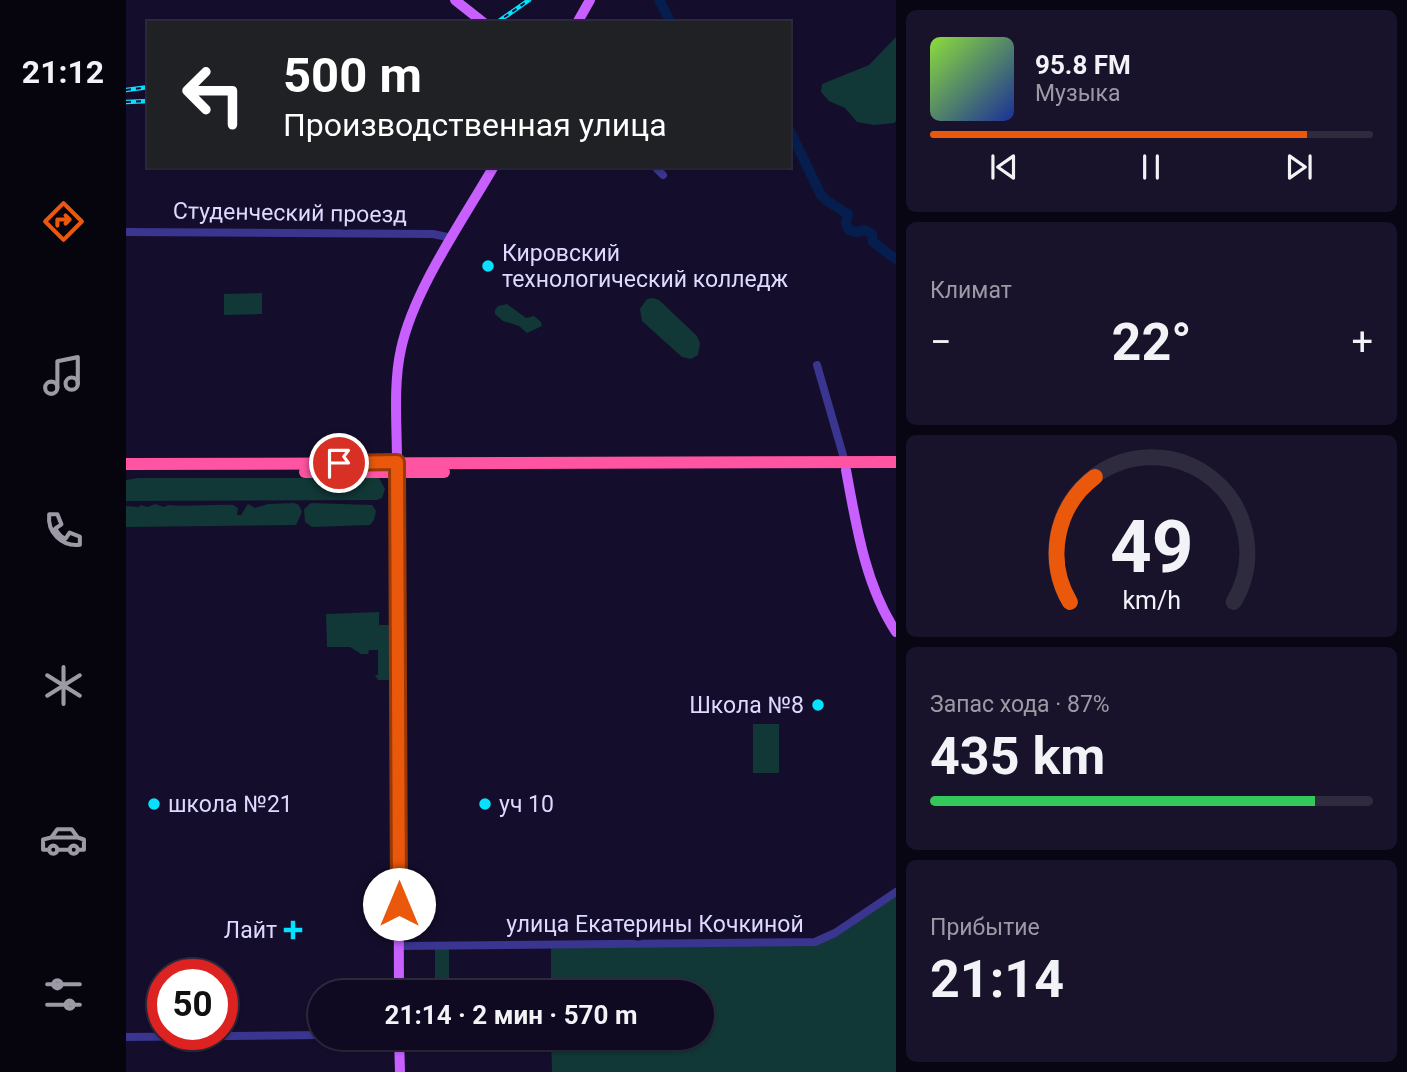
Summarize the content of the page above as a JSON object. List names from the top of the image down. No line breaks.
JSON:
{"streets":{"street":["Студенческий проезд","улица Екатерины Кочкиной"]},"places":{"other":["Кировский технологический колледж","Школа №8","школа №21","уч 10"],"health":["Лайт"]},"page":{"tabs":"21:12","turn":["500 m","Производственная улица"],"song":["95.8 FM","Музыка"],"tile":["Климат",["Запас хода · 87%","435 km"],["Прибытие","21:14"]],"heat":["−","22°","+"],"limit":"50","trip":"21:14 · 2 мин · 570 m","gauge":["49","km/h"]}}
